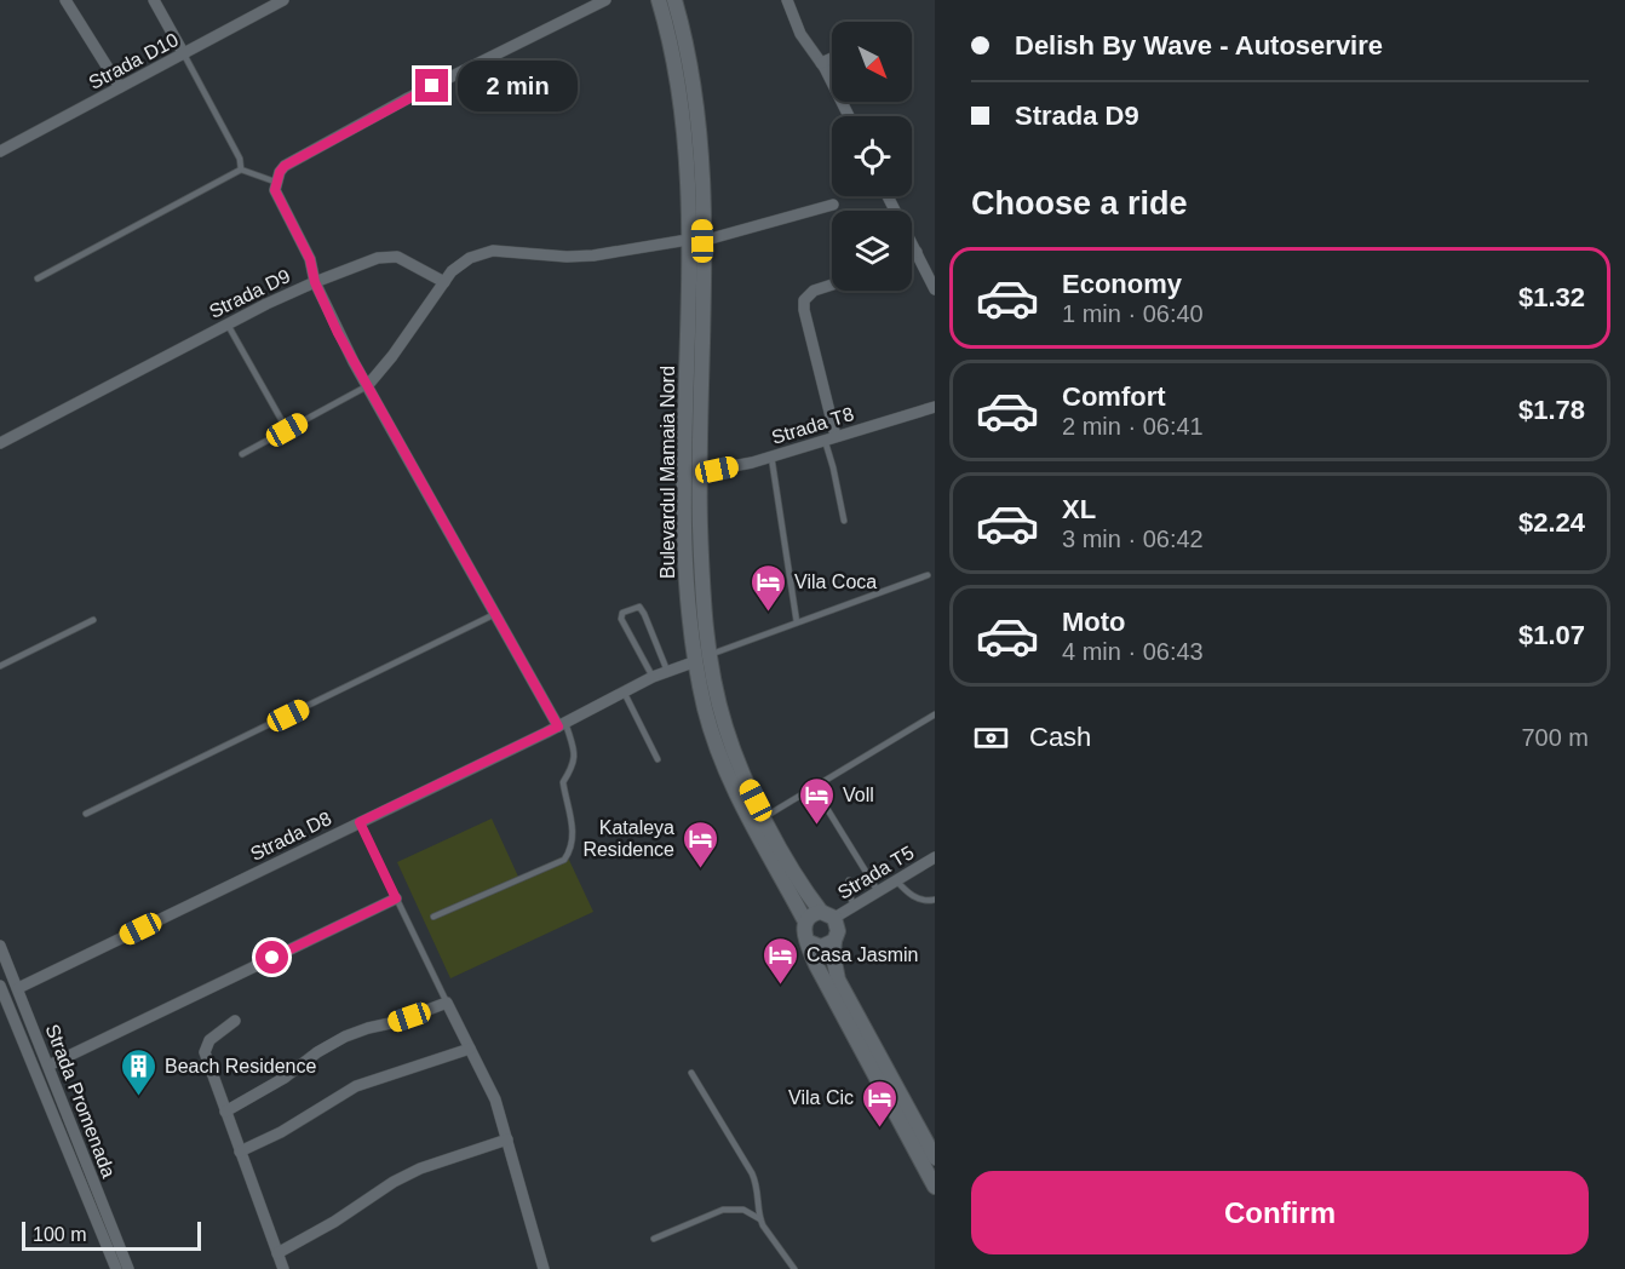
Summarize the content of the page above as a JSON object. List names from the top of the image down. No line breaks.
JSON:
{"streets":{"main road":["Bulevardul Mamaia Nord"],"street":["Strada D10","Strada D9","Strada T8","Strada D8","Strada T5","Strada Promenada"]},"crossings":[["Strada T8","Bulevardul Mamaia Nord"],["Bulevardul Mamaia Nord","Strada D8"],["Bulevardul Mamaia Nord","Strada T5"],["Strada D8","Strada Promenada"]],"places":{"hotel":["Vila Coca","Voll","Kataleya Residence","Casa Jasmin","Vila Cic"],"building":["Beach Residence"]},"scale_bar":"100 m","north":"bottom right","page":{"banner":["Delish By Wave - Autoservire","Strada D9"],"bubble":"2 min","heading":"Choose a ride","list":[{"name":"Economy","note":"1 min · 06:40","value":"$1.32"},{"name":"Comfort","note":"2 min · 06:41","value":"$1.78"},{"name":"XL","note":"3 min · 06:42","value":"$2.24"},{"name":"Moto","note":"4 min · 06:43","value":"$1.07"}],"pay":["Cash","700 m"],"buttons":"Confirm","scale":"100 m"}}
